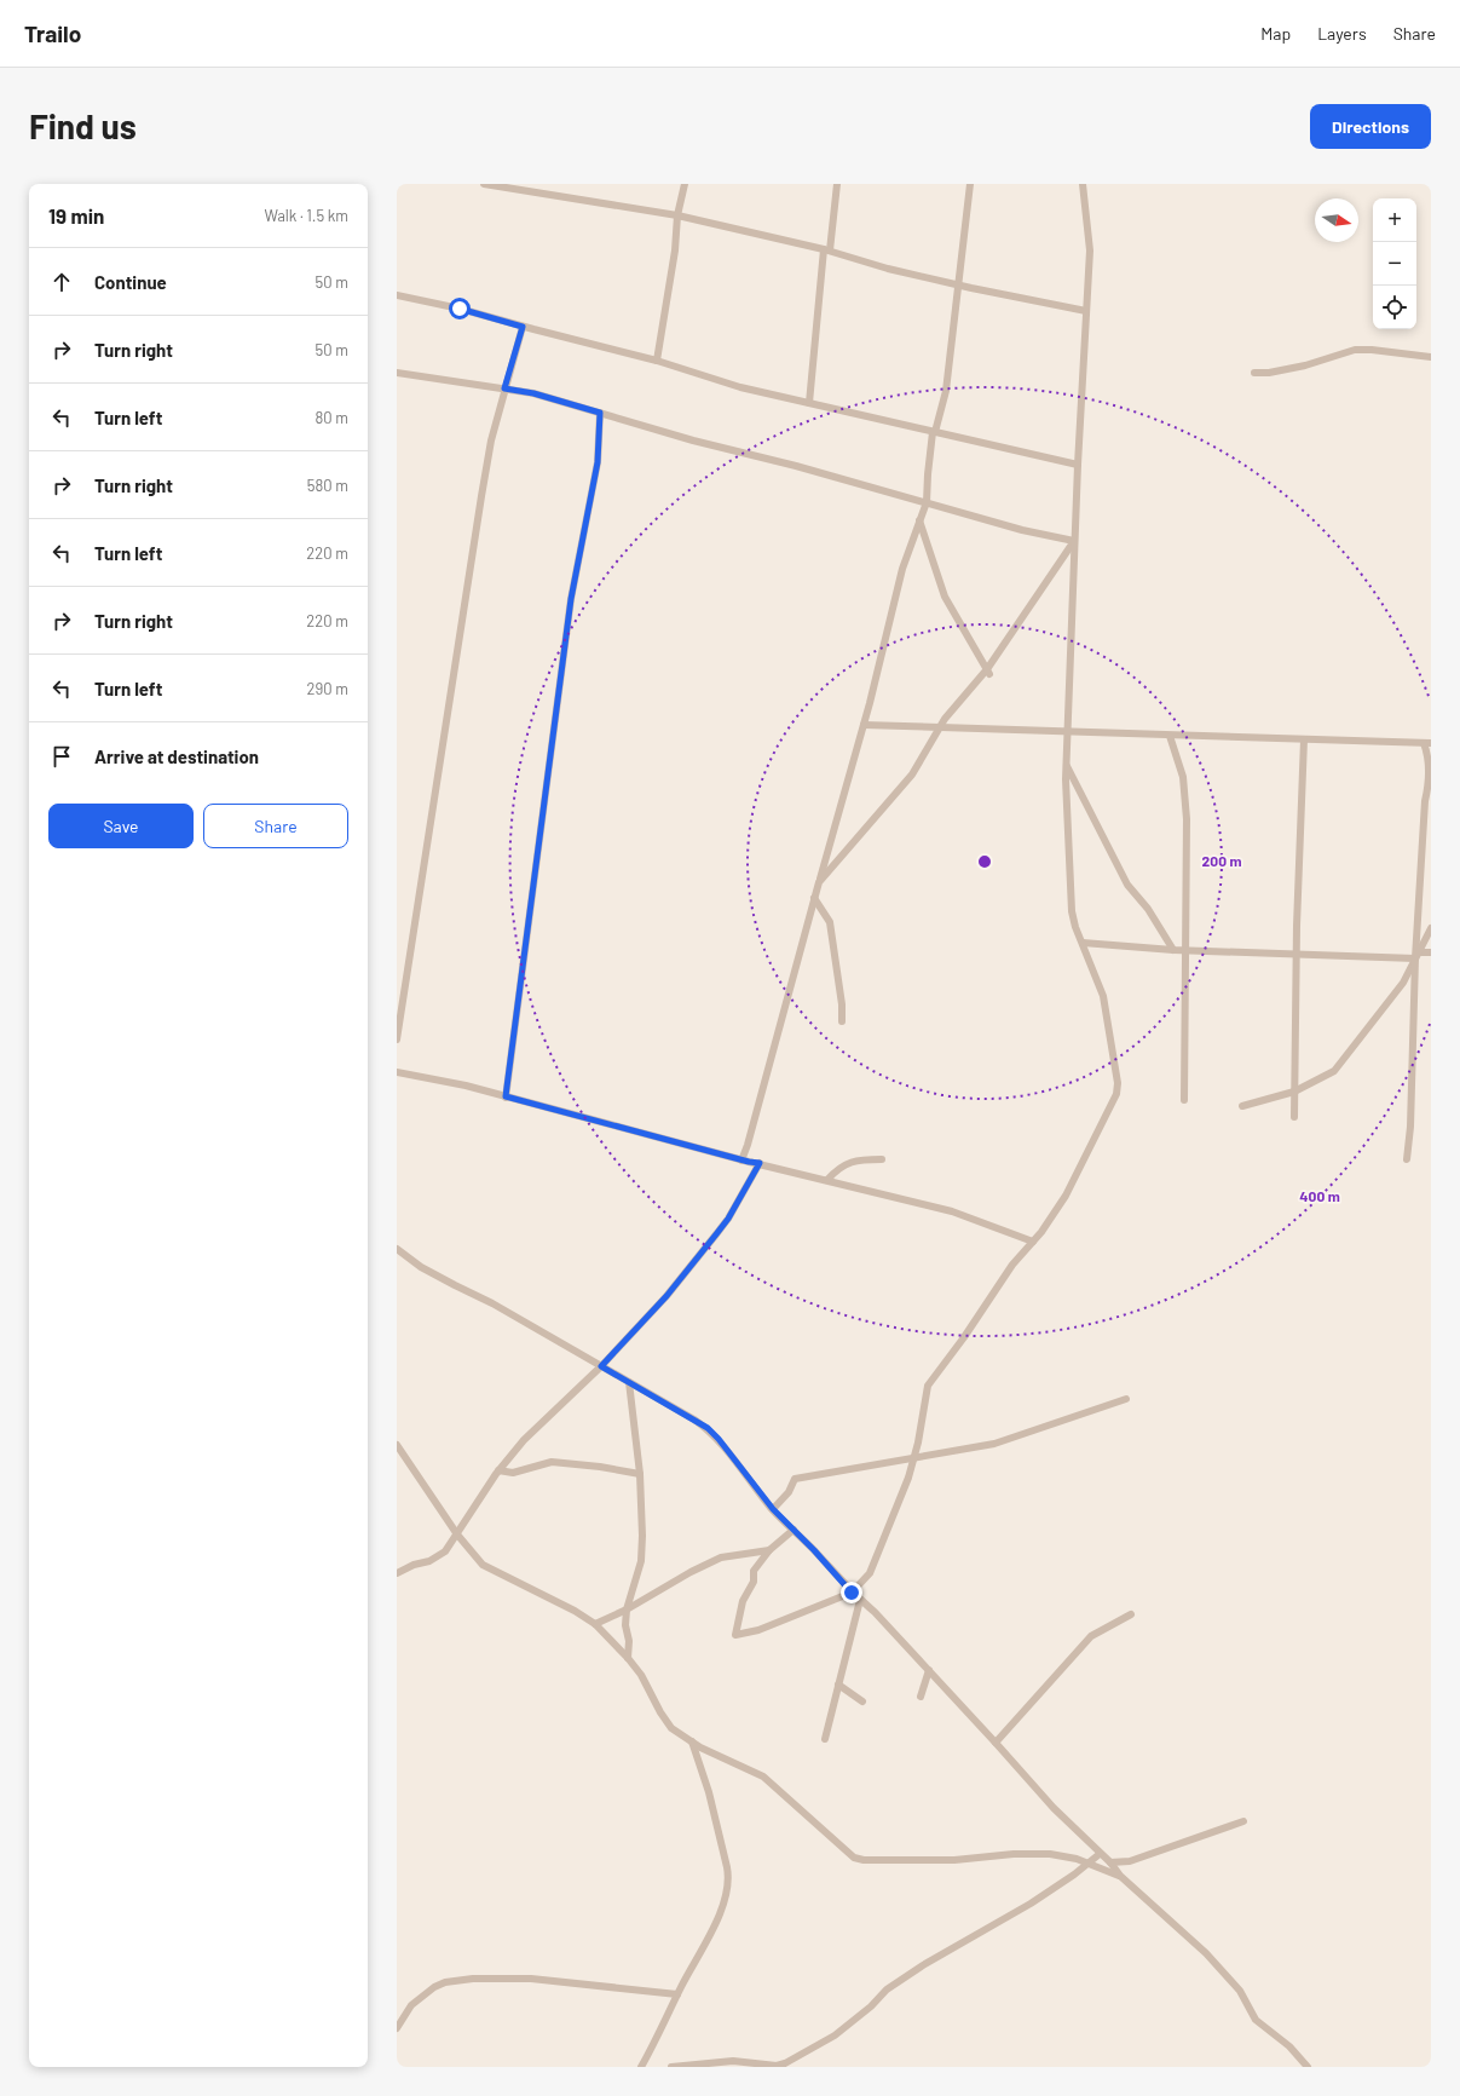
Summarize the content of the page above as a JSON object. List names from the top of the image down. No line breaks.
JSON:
{"north":"right","page":{"header":"Trailo","nav":["Map","Layers","Share"],"buttons":["Directions",["Save","Share"]],"title":"Find us","heading":["19 min","Walk · 1.5 km"],"map_buttons":["+","−"],"list":[["Continue","50 m"],["Turn right","50 m"],["Turn left","80 m"],["Turn right","580 m"],["Turn left","220 m"],["Turn right","220 m"],["Turn left","290 m"],"Arrive at destination"]},"rings":["200 m","400 m"]}
